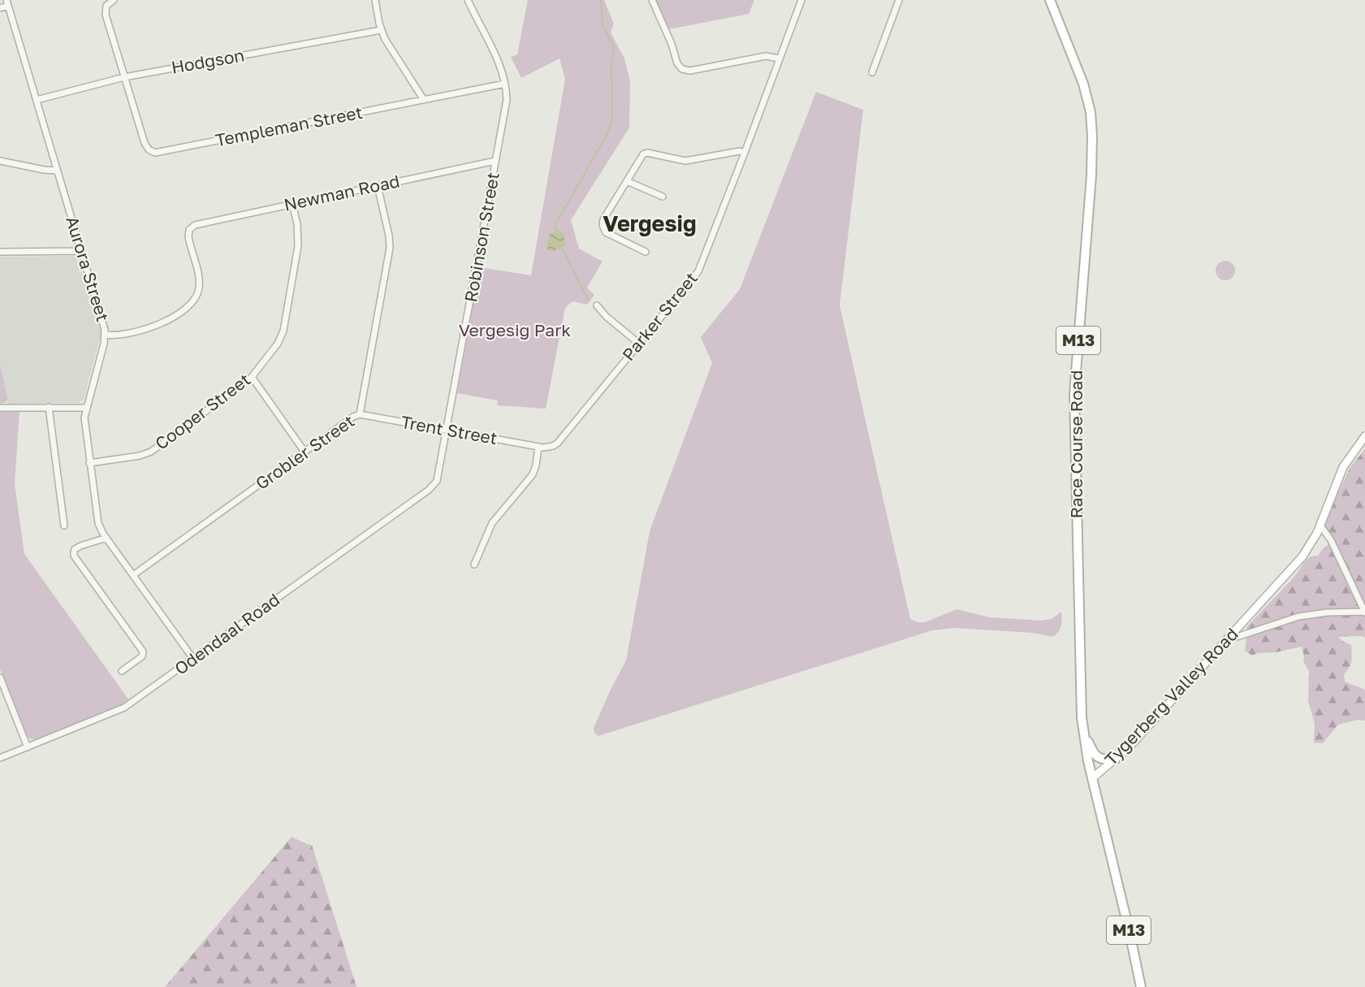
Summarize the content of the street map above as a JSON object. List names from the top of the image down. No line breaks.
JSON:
{"streets":{"main road":["M13","Race Course Road","Tygerberg Valley Road"],"street":["Hodgson","Templeman Street","Newman Road","Robinson Street","Aurora Street","Parker Street","Cooper Street","Trent Street","Grobler Street","Odendaal Road"]},"crossings":[["Hodgson","Templeman Street"],["Hodgson","Aurora Street"],["Templeman Street","Robinson Street"],["Newman Road","Robinson Street"],["Newman Road","Aurora Street"],["Newman Road","Cooper Street"],["Newman Road","Grobler Street"],["Robinson Street","Trent Street"],["Robinson Street","Odendaal Road"],["Aurora Street","Cooper Street"],["Aurora Street","Grobler Street"],["Aurora Street","Odendaal Road"],["Parker Street","Trent Street"],["Trent Street","Grobler Street"],["Race Course Road","Tygerberg Valley Road"]],"districts":["Vergesig"],"parks":["Vergesig Park"]}
